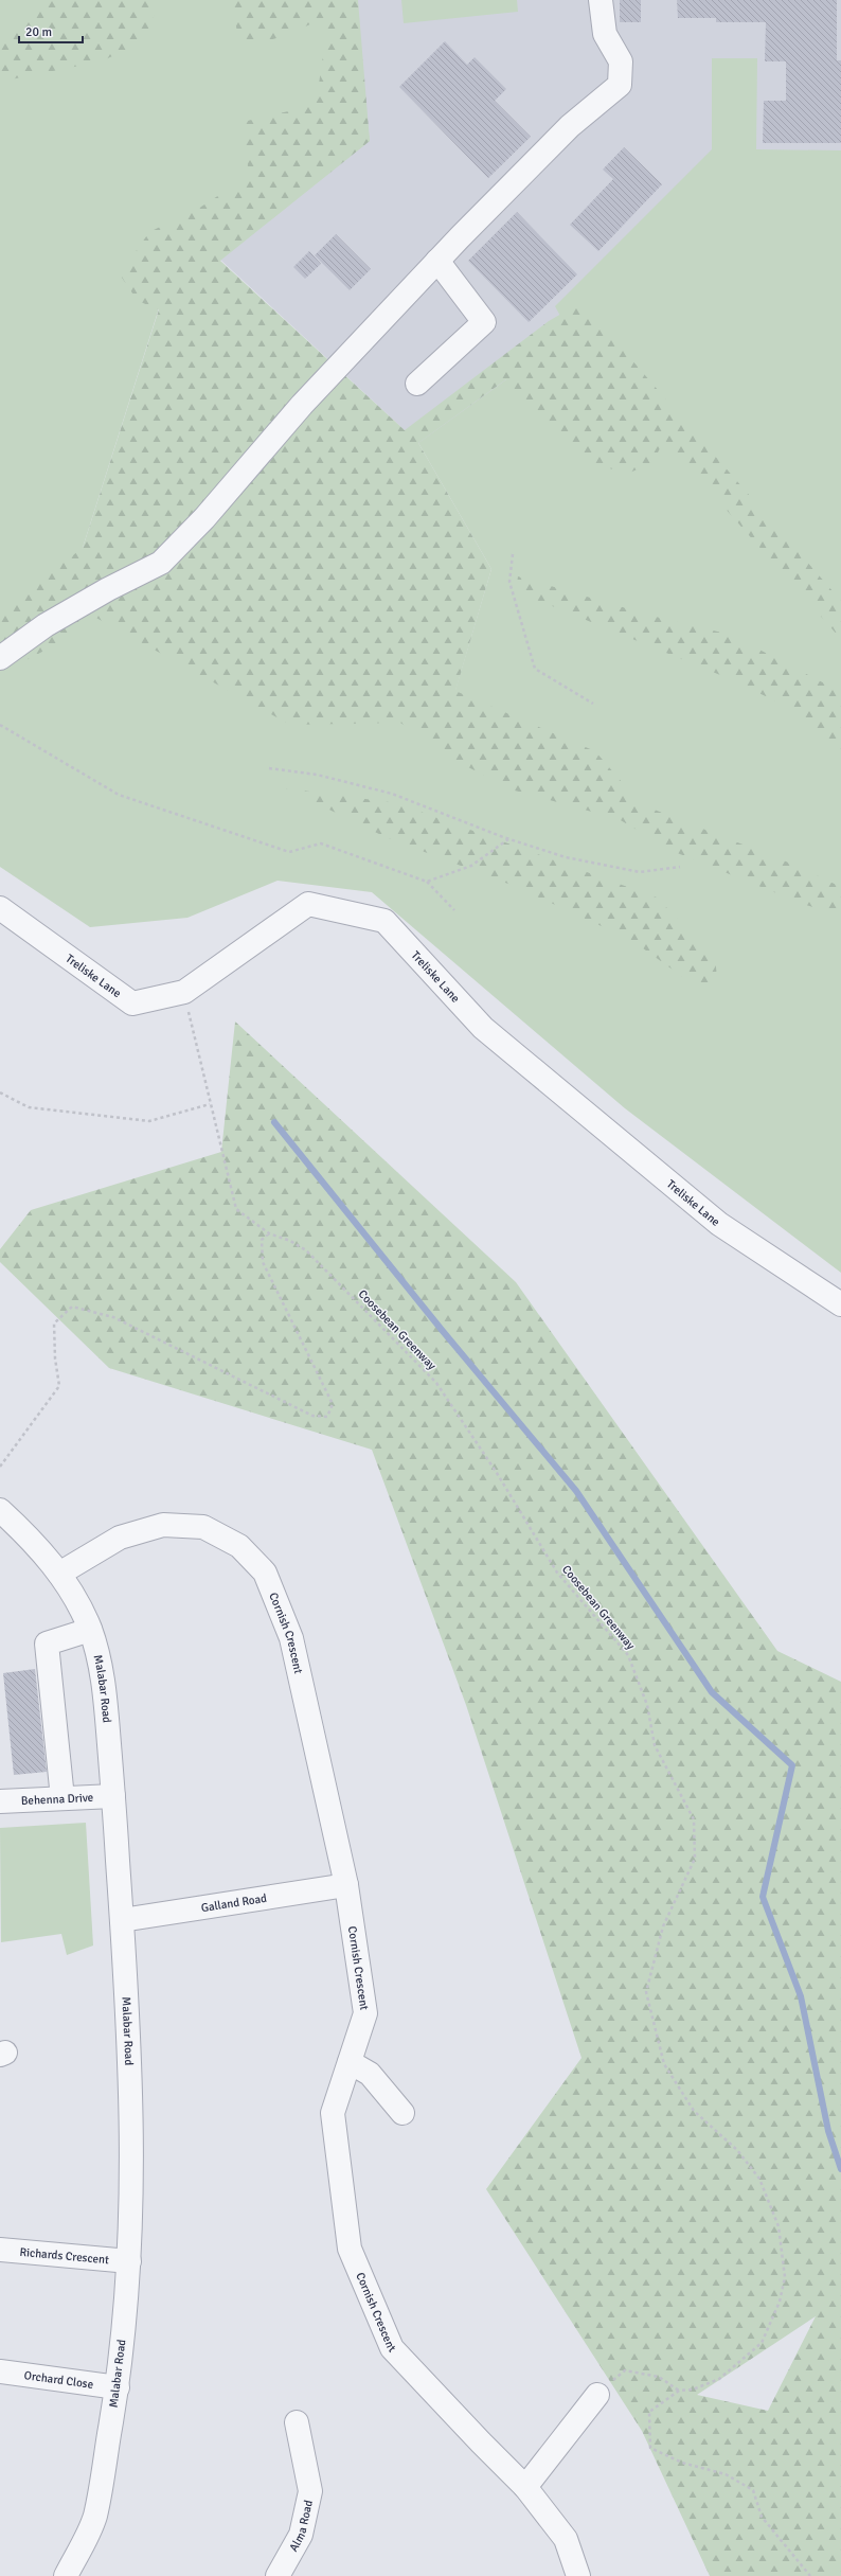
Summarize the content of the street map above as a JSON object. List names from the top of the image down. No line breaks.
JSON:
{"streets":{"street":["Treliske Lane","Cornish Crescent","Malabar Road","Behenna Drive","Galland Road","Richards Crescent","Orchard Close","Alma Road"],"path":["Coosebean Greenway"]},"crossings":[["Treliske Lane","Coosebean Greenway"],["Cornish Crescent","Malabar Road"],["Cornish Crescent","Galland Road"],["Malabar Road","Behenna Drive"],["Malabar Road","Galland Road"],["Malabar Road","Richards Crescent"],["Malabar Road","Orchard Close"]],"scale_bar":"20 m"}
